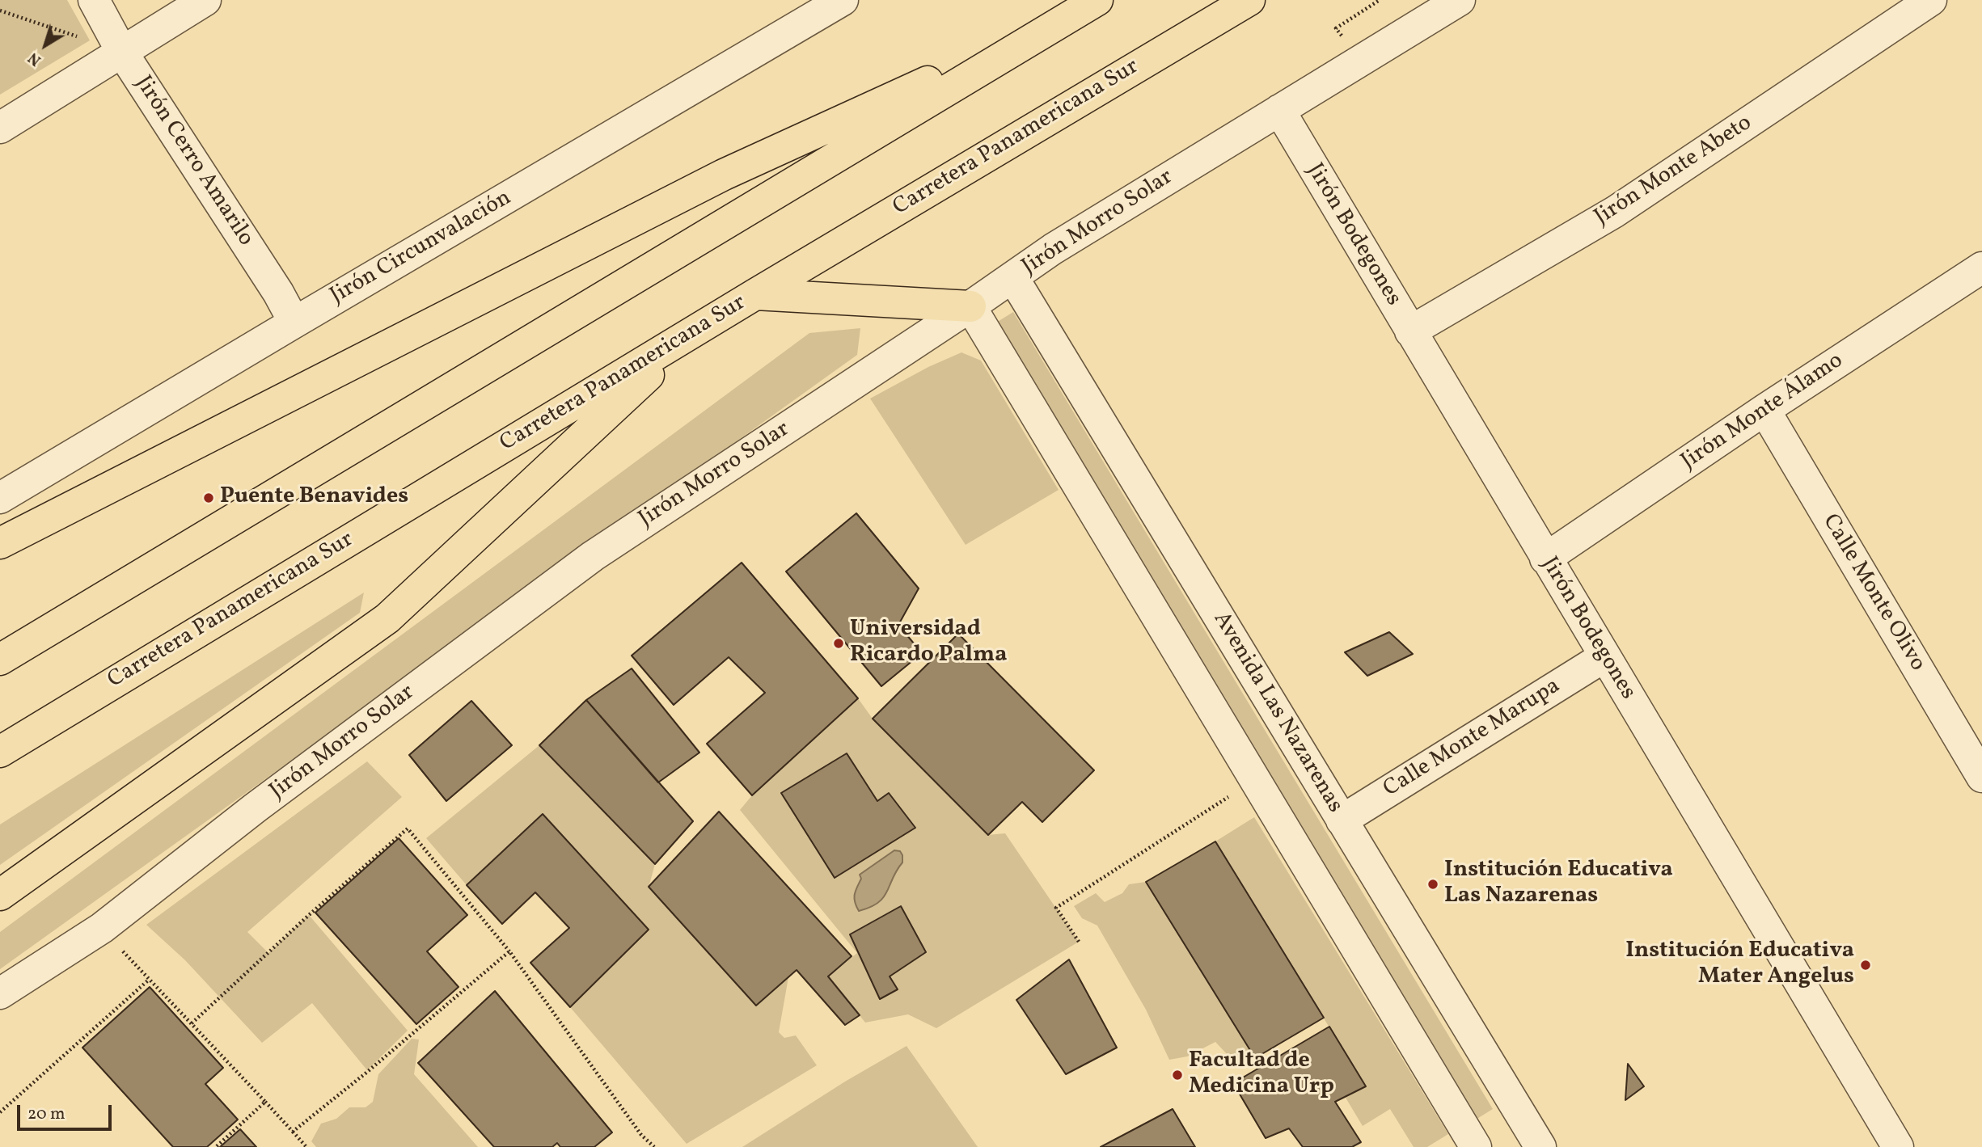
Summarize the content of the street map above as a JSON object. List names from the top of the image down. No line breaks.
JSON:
{"streets":{"highway":["Carretera Panamericana Sur"],"street":["Jirón Cerro Amarilo","Jirón Monte Abeto","Jirón Morro Solar","Jirón Bodegones","Jirón Circunvalación","Jirón Monte Álamo","Calle Monte Olivo","Avenida Las Nazarenas","Calle Monte Marupa"]},"crossings":[["Jirón Cerro Amarilo","Jirón Circunvalación"],["Jirón Monte Abeto","Jirón Bodegones"],["Jirón Morro Solar","Jirón Bodegones"],["Jirón Morro Solar","Avenida Las Nazarenas"],["Jirón Bodegones","Jirón Monte Álamo"],["Jirón Bodegones","Calle Monte Marupa"],["Jirón Monte Álamo","Calle Monte Olivo"],["Avenida Las Nazarenas","Calle Monte Marupa"]],"places":["Puente Benavides","Universidad Ricardo Palma","Institución Educativa Las Nazarenas","Institución Educativa Mater Angelus","Facultad de Medicina Urp"],"scale_bar":"20 m","north":"bottom left"}
